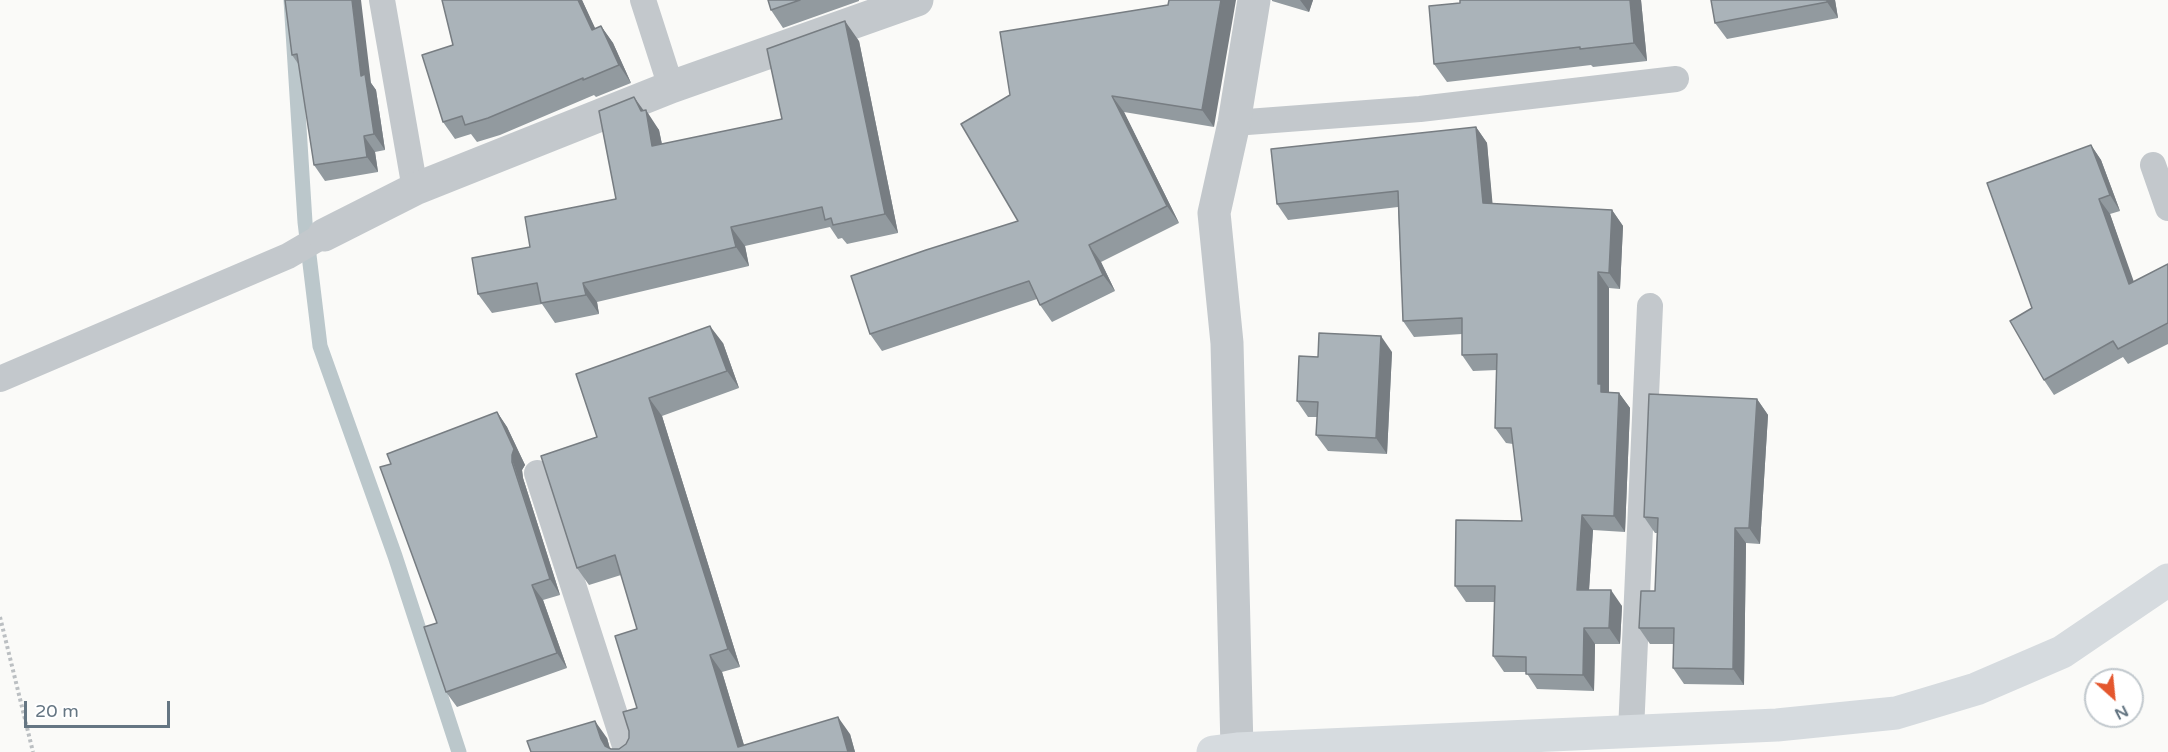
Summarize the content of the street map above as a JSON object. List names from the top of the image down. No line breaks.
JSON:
{"scale_bar":"20 m","north":"bottom right"}
